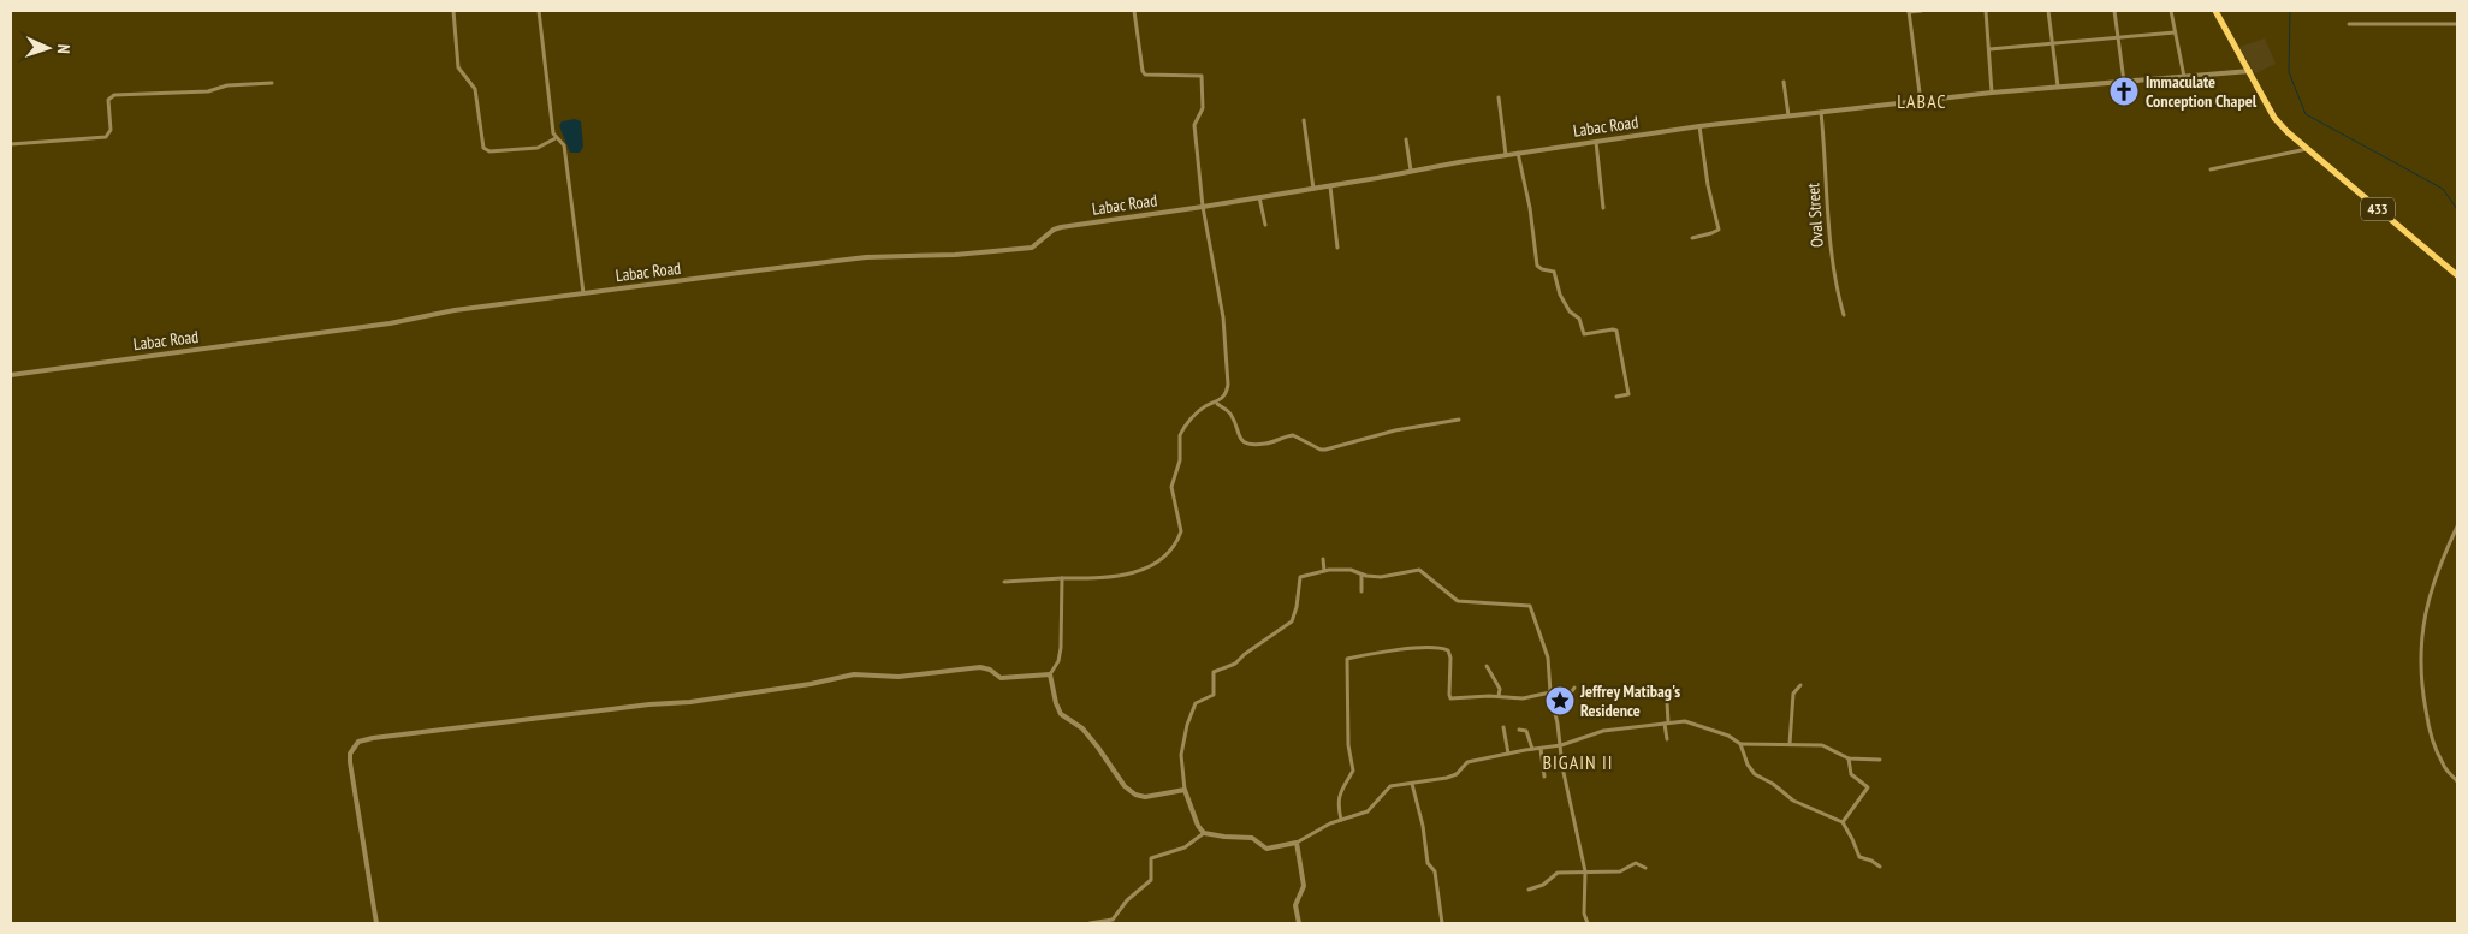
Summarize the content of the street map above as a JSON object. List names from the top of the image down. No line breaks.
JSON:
{"streets":{"main road":["433"],"street":["Labac Road","Oval Street"]},"crossings":[["Labac Road","433"],["Labac Road","Oval Street"]],"districts":["LABAC","BIGAIN II"],"places":{"church":["Immaculate Conception Chapel"],"place":["Jeffrey Matibag's Residence"]},"north":"right"}
